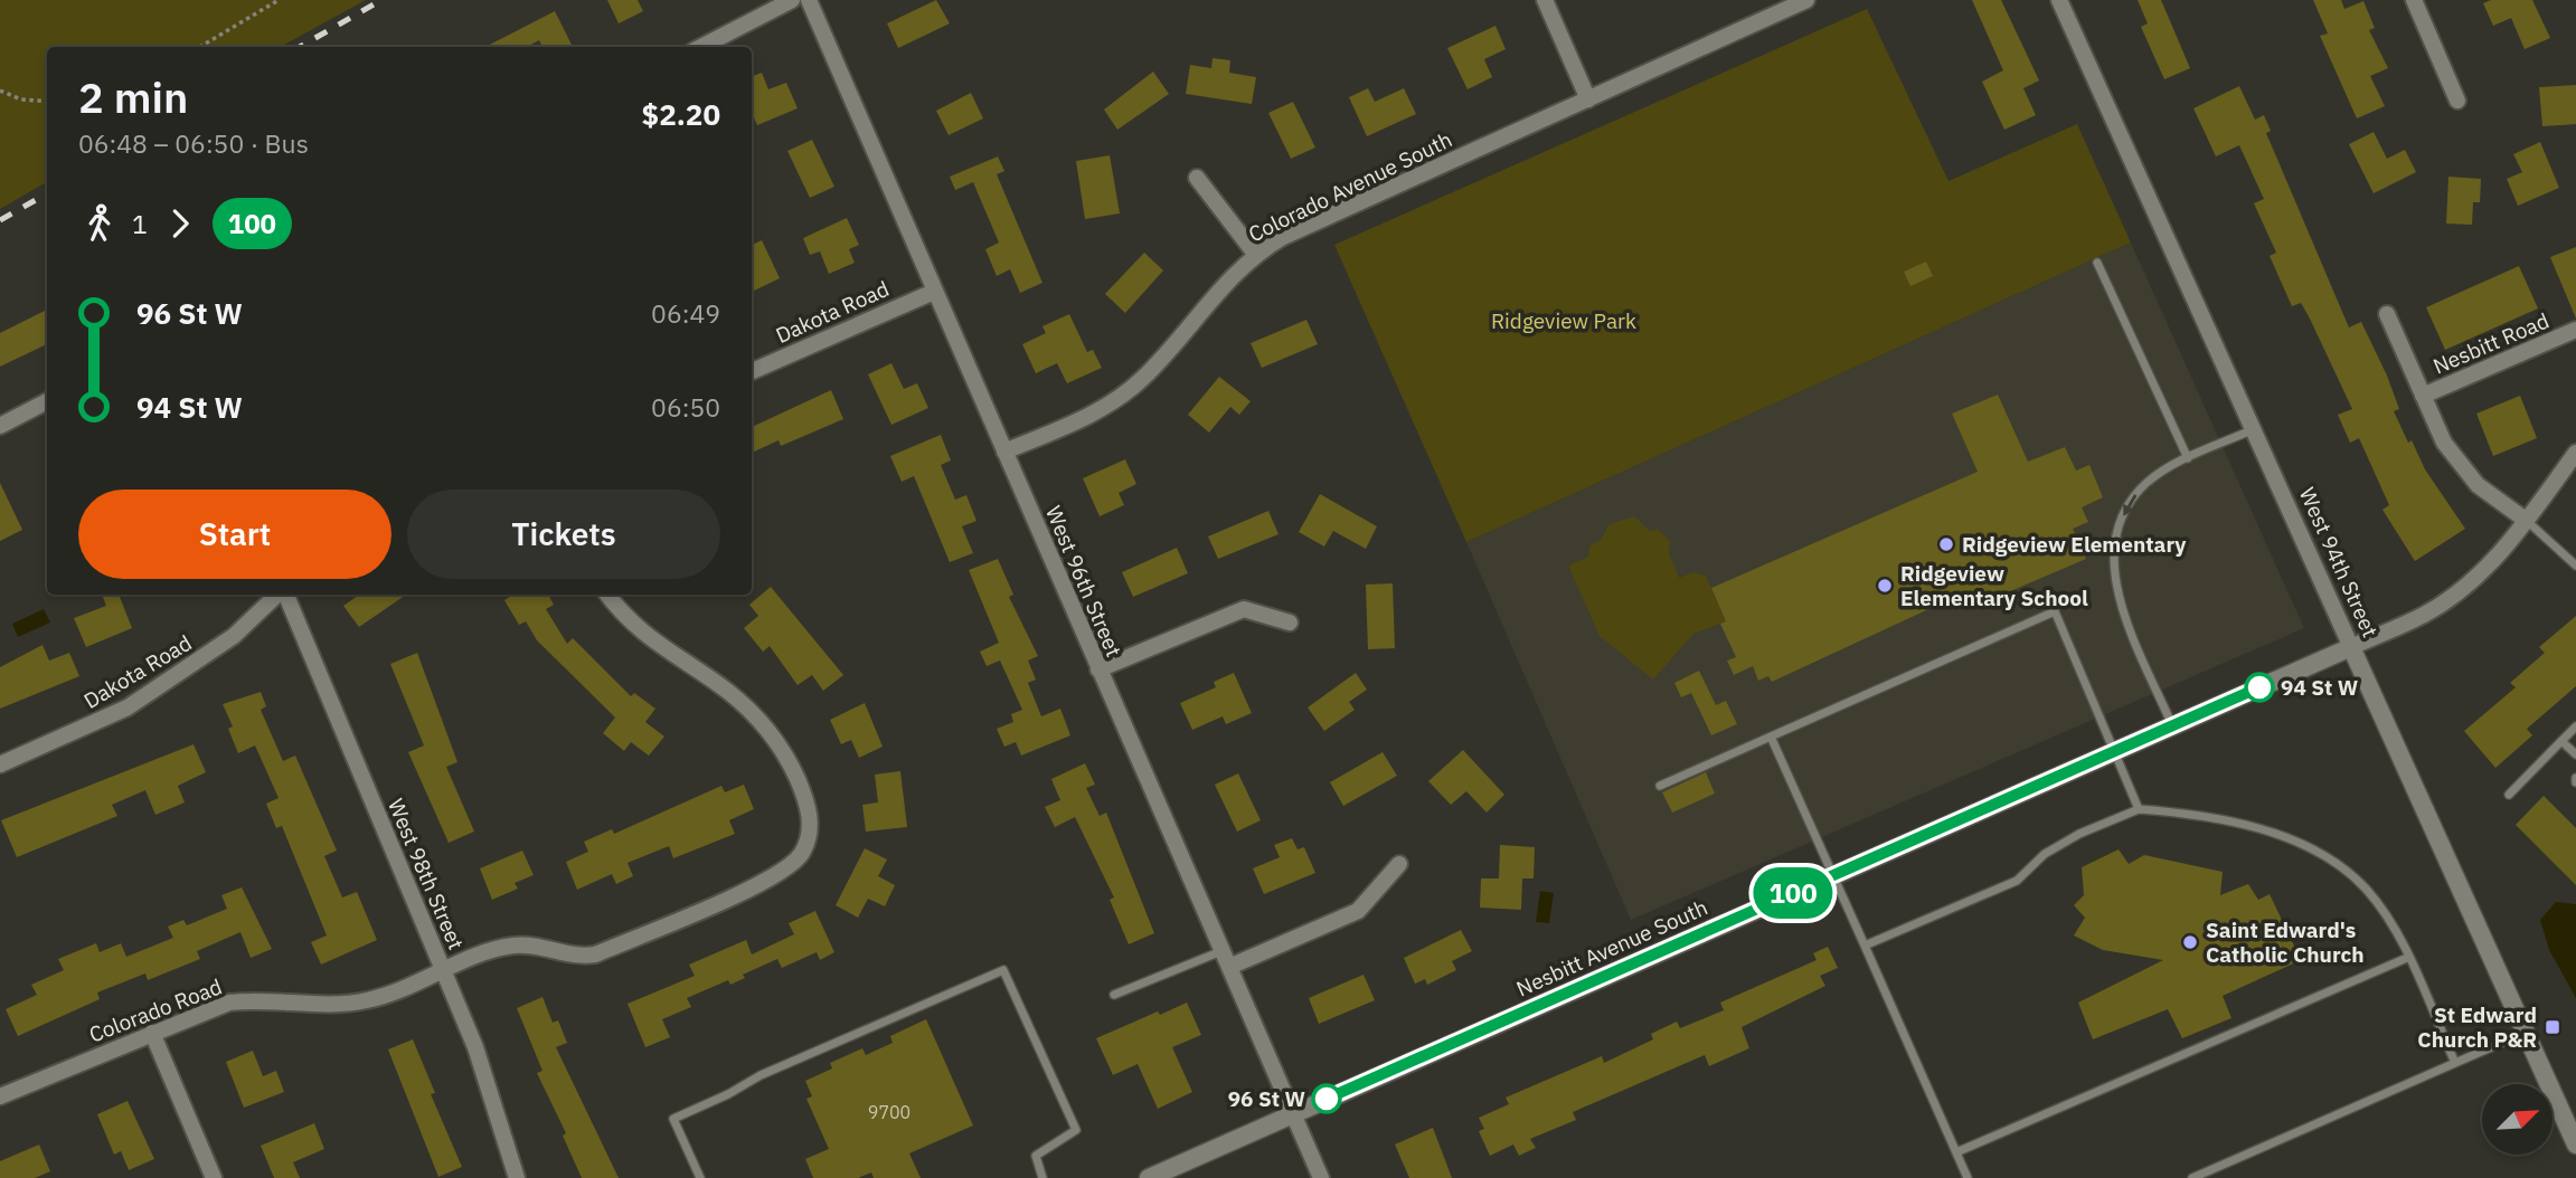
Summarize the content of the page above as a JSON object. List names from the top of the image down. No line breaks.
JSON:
{"streets":{"street":["Colorado Avenue South","Dakota Road","Nesbitt Road","West 94th Street","West 96th Street","West 98th Street","Nesbitt Avenue South","Colorado Road"]},"crossings":[["Colorado Avenue South","West 96th Street"],["Dakota Road","West 96th Street"],["West 94th Street","Nesbitt Avenue South"],["West 96th Street","Nesbitt Avenue South"],["West 98th Street","Colorado Road"]],"parks":["Ridgeview Park"],"places":{"other":["Ridgeview Elementary","Ridgeview Elementary School","94 St W","Saint Edward's Catholic Church","96 St W"],"transit":["St Edward Church P&R"]},"lines":["bus line 100"],"house_numbers":["9700"],"north":"top right","page":{"on_map":"100","heading":["2 min","06:48 – 06:50 · Bus","$2.20"],"legs":["1","100"],"list":[{"name":"96 St W","value":"06:49"},{"name":"94 St W","value":"06:50"}],"buttons":["Start","Tickets"]}}
